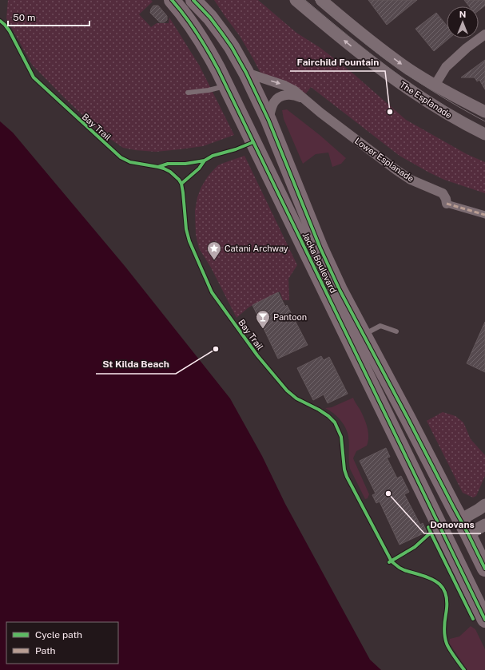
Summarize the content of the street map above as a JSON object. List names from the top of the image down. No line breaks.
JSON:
{"streets":{"main road":["Jacka Boulevard"],"street":["The Esplanade","Lower Esplanade"],"cycle path":["Bay Trail"]},"crossings":[["Lower Esplanade","Jacka Boulevard"]],"places":{"other":["Fairchild Fountain","St Kilda Beach","Donovans"],"place":["Catani Archway"],"bar":["Pantoon"]},"legend":["Cycle path","Path"],"scale_bar":"50 m","north":"top"}
